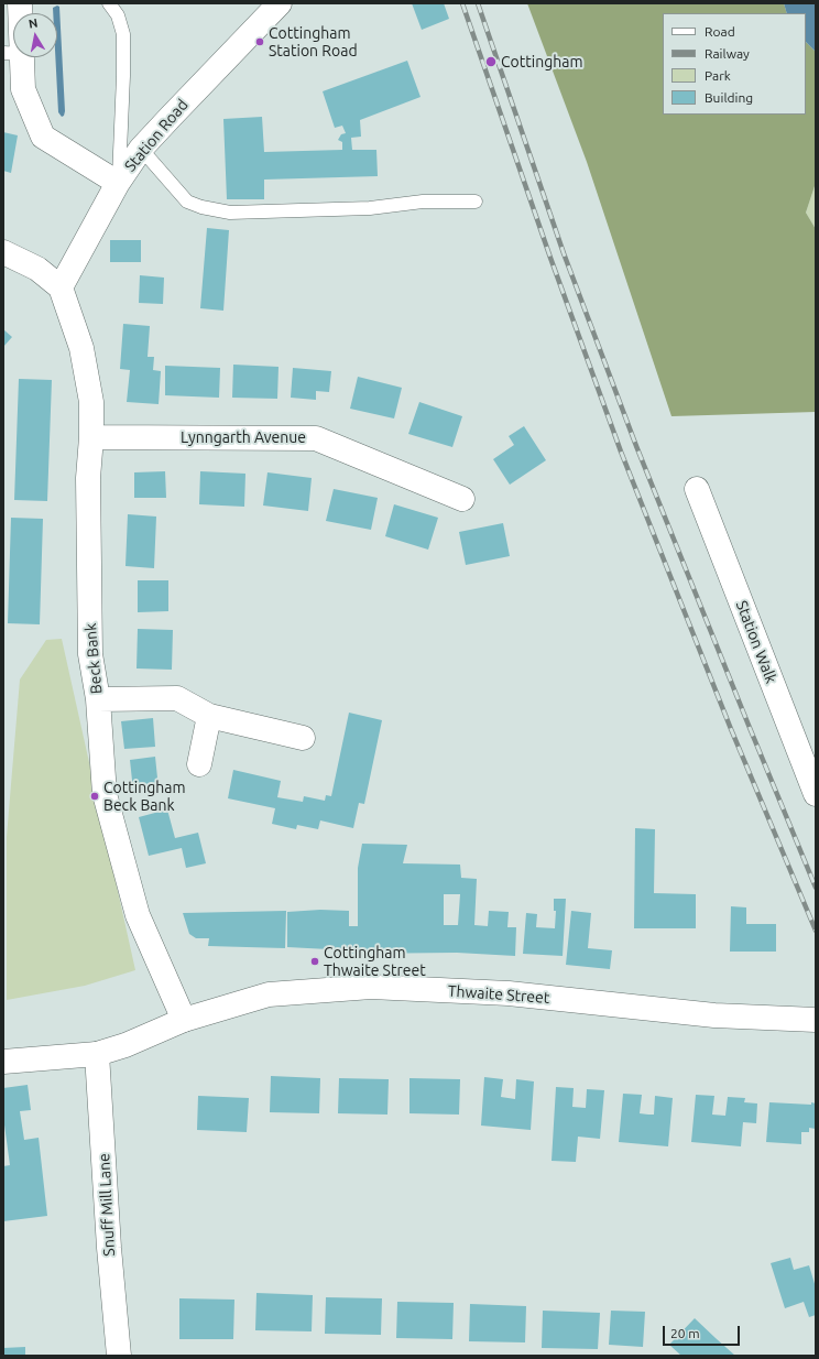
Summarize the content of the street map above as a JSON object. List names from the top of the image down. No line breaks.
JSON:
{"streets":{"street":["Station Road","Lynngarth Avenue","Station Walk","Beck Bank","Thwaite Street","Snuff Mill Lane"]},"crossings":[["Station Road","Beck Bank"],["Lynngarth Avenue","Beck Bank"],["Beck Bank","Thwaite Street"],["Thwaite Street","Snuff Mill Lane"]],"places":["Cottingham Station Road","Cottingham","Cottingham Beck Bank","Cottingham Thwaite Street"],"legend":["Road","Railway","Park","Building"],"scale_bar":"20 m","north":"top"}
